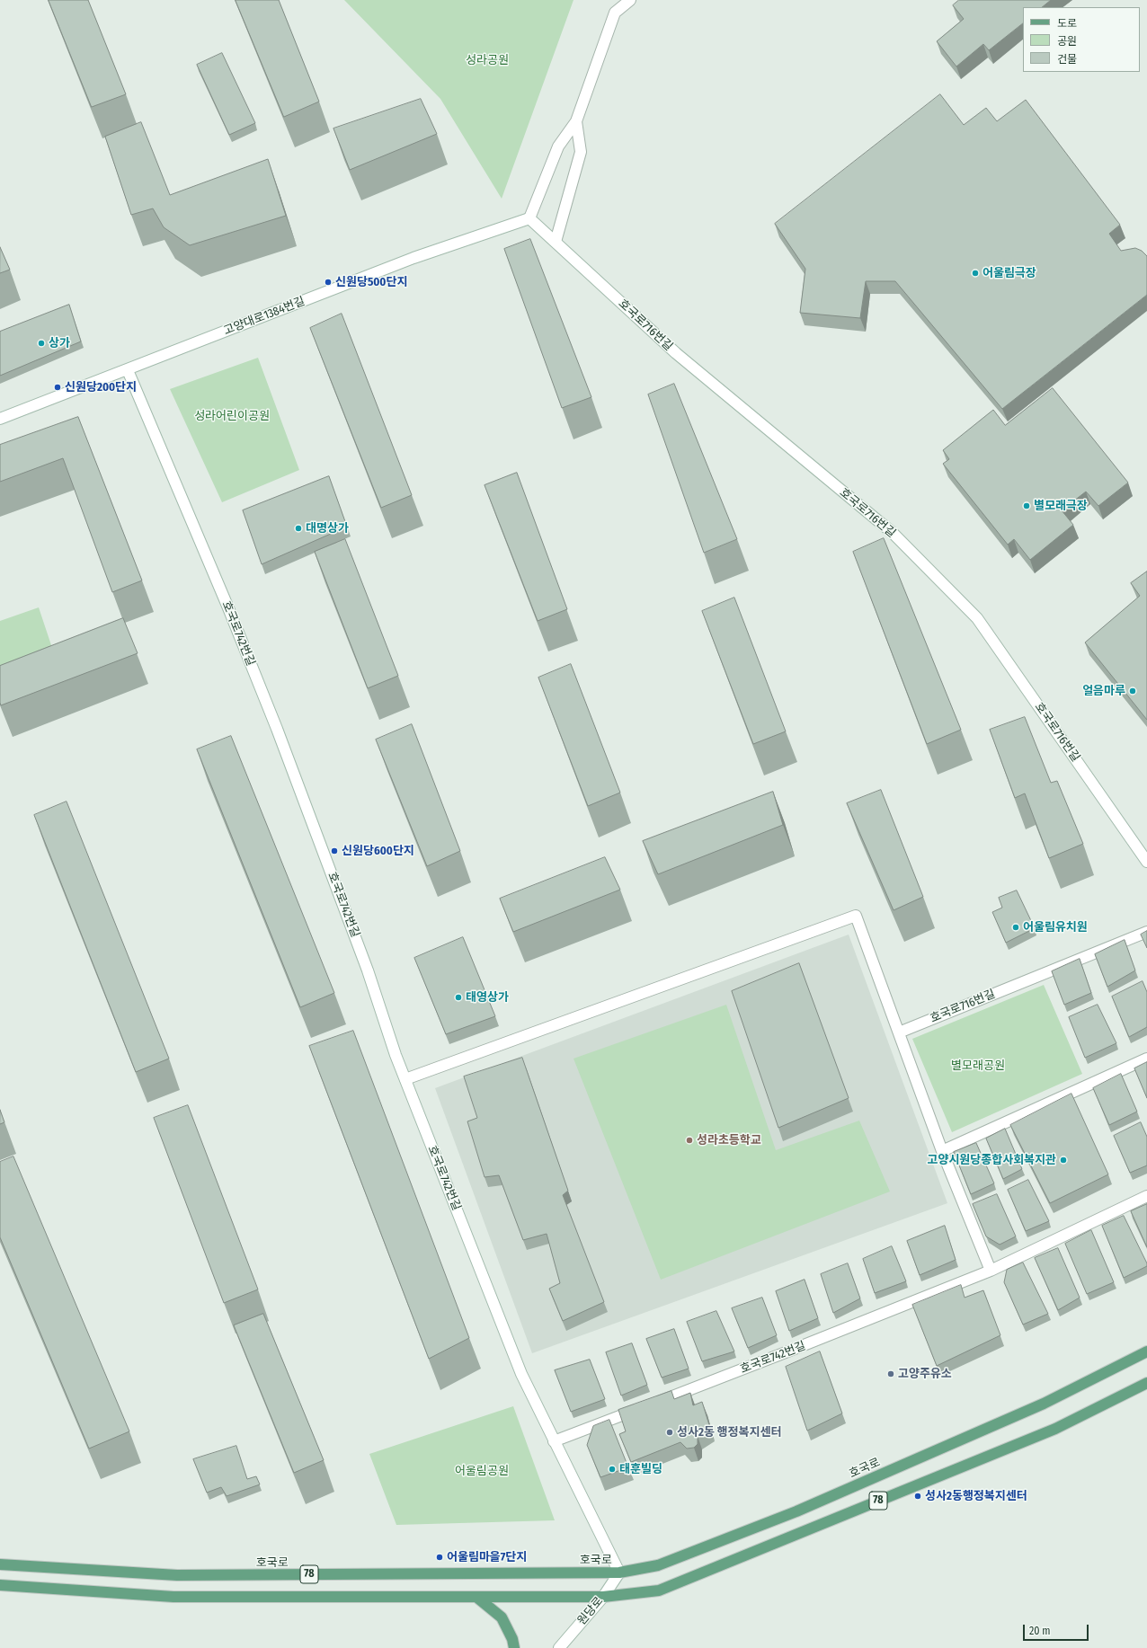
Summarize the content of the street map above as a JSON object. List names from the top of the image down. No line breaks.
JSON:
{"streets":{"main road":["호국로","78"],"street":["고양대로1384번길","호국로716번길","호국로742번길","원당로"]},"crossings":[["고양대로1384번길","호국로716번길"],["고양대로1384번길","호국로742번길"],["호국로742번길","호국로"],["호국로742번길","원당로"],["호국로","원당로"],["78","원당로"]],"parks":["성라공원","성라어린이공원","별모래공원","어울림공원"],"places":["어울림극장","신원당500단지","상가","신원당200단지","별모래극장","대명상가","얼음마루","신원당600단지","어울림유치원","태영상가","성라초등학교","고양시원당종합사회복지관","고양주유소","성사2동 행정복지센터","태훈빌딩","성사2동행정복지센터","어울림마을7단지"],"legend":["도로","공원","건물"],"scale_bar":"20 m"}
